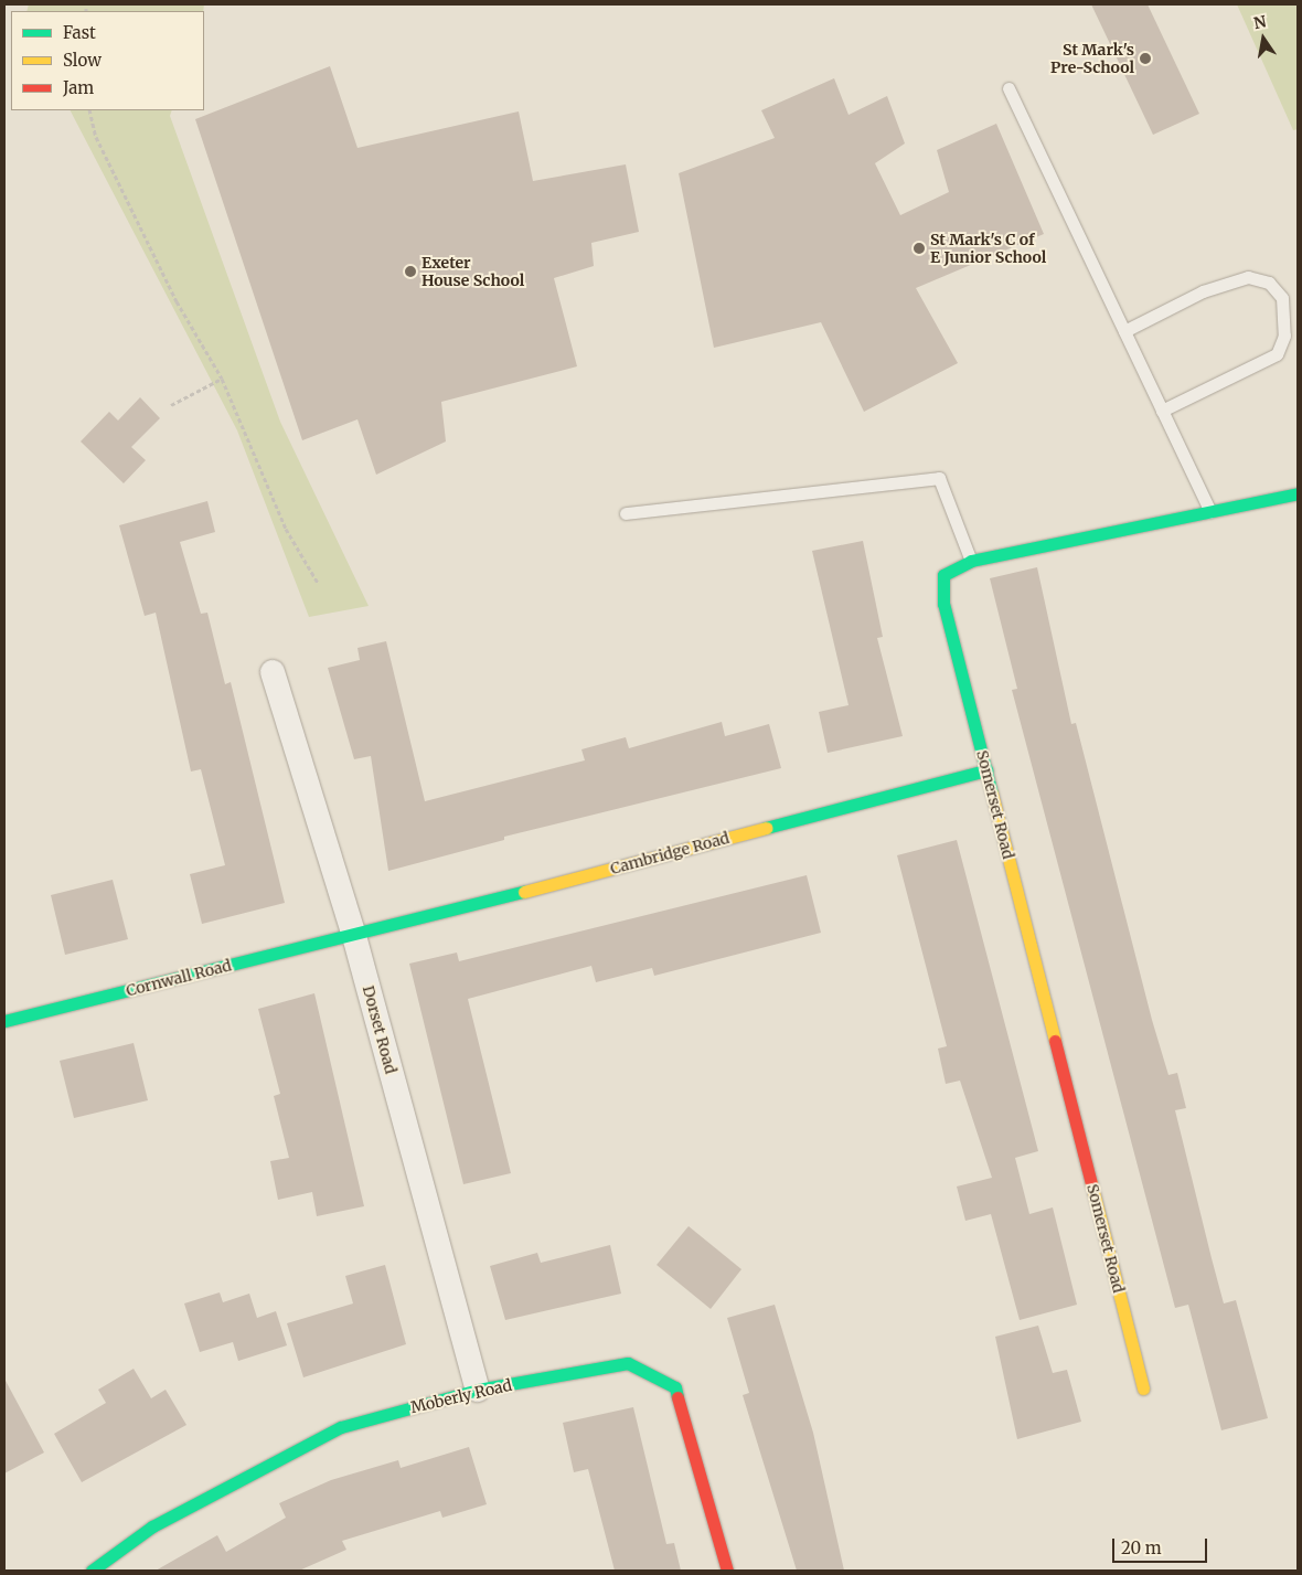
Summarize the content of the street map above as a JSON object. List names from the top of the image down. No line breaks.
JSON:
{"streets":{"street":["Somerset Road","Cambridge Road","Cornwall Road","Dorset Road","Moberly Road"]},"crossings":[["Somerset Road","Cambridge Road"],["Cambridge Road","Cornwall Road"],["Cambridge Road","Dorset Road"],["Cornwall Road","Dorset Road"],["Dorset Road","Moberly Road"]],"places":["St Mark's Pre-School","St Mark's C of E Junior School","Exeter House School"],"legend":["Fast","Slow","Jam"],"scale_bar":"20 m","north":"top"}
